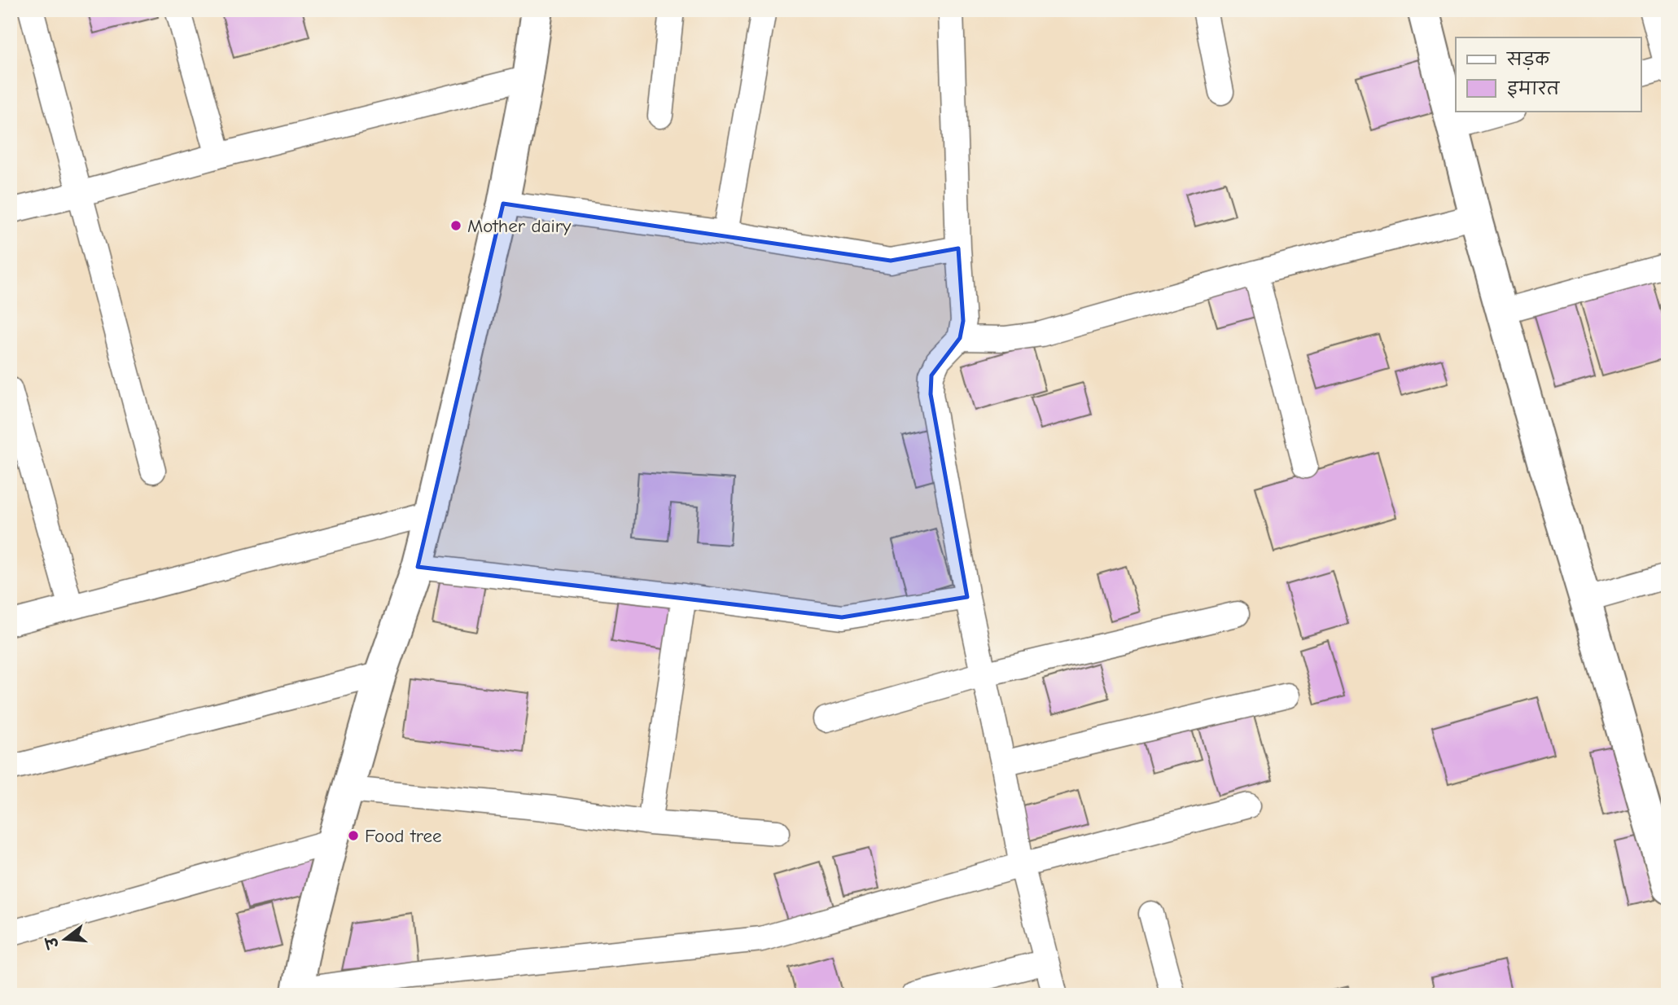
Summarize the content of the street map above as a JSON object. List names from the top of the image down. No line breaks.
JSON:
{"places":["Mother dairy","Food tree"],"legend":["सड़क","इमारत"],"north":"left"}
